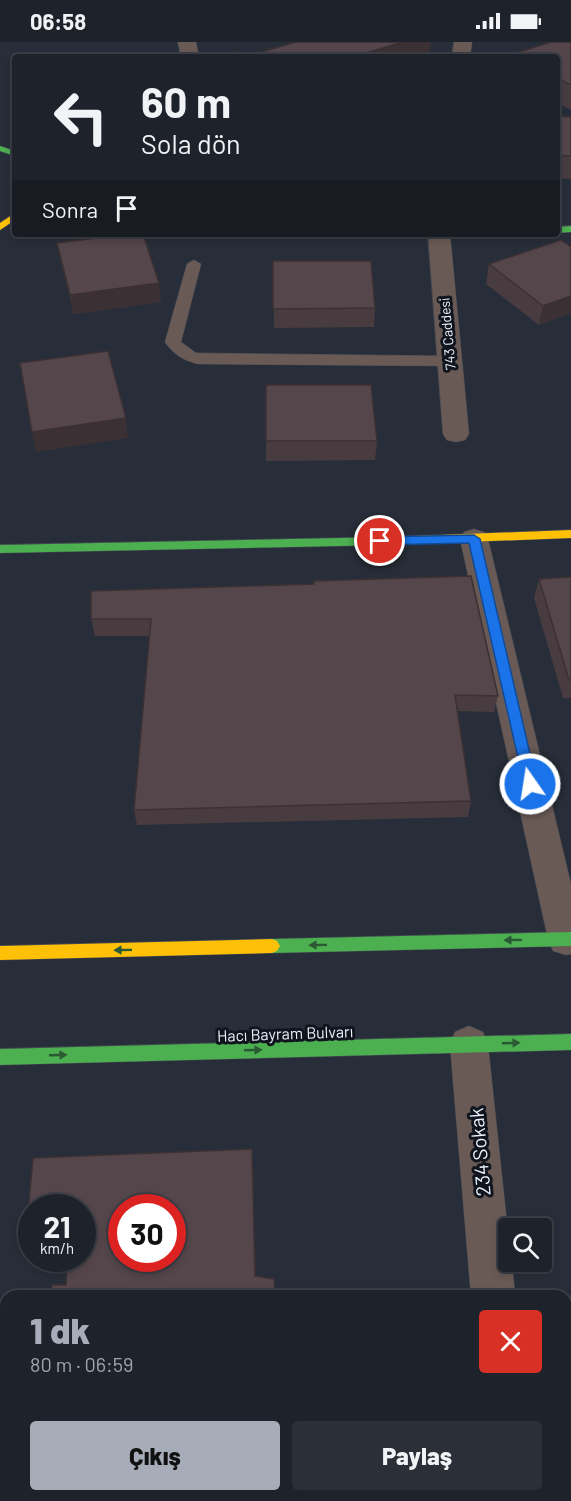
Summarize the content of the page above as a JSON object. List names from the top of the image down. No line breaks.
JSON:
{"streets":{"main road":["Hacı Bayram Bulvarı"],"street":["743 Caddesi","234 Sokak"]},"crossings":[["Hacı Bayram Bulvarı","234 Sokak"]],"page":{"status":"06:58","turn":["60 m","Sola dön"],"then":"Sonra","speed":"21 km/h","limit":"30","heading":["1 dk","80 m · 06:59"],"buttons":["Çıkış","Paylaş"]}}
